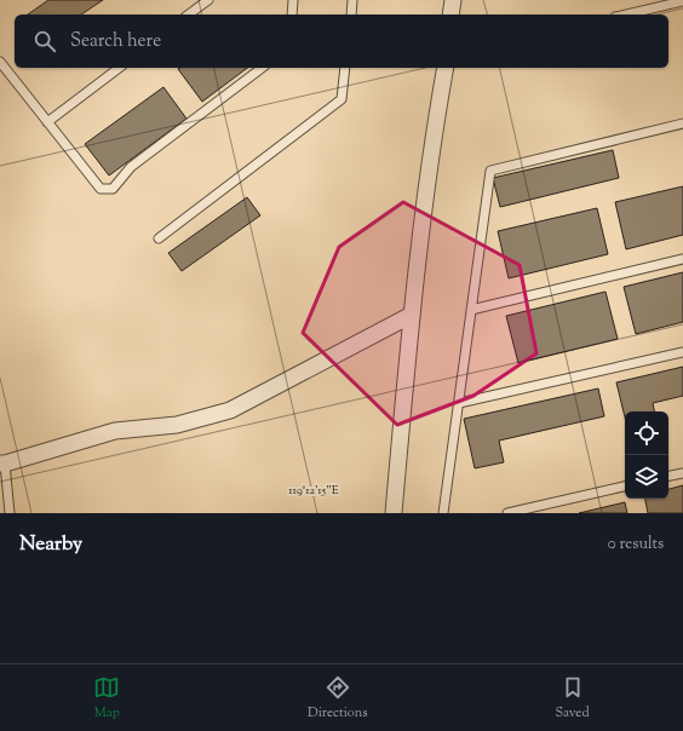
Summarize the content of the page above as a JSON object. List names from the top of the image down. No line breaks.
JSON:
{"page":{"search":"Search here","heading":["Nearby","0 results"],"nav":["Map","Directions","Saved"]},"coordinates":["119°12'15\"E"]}
